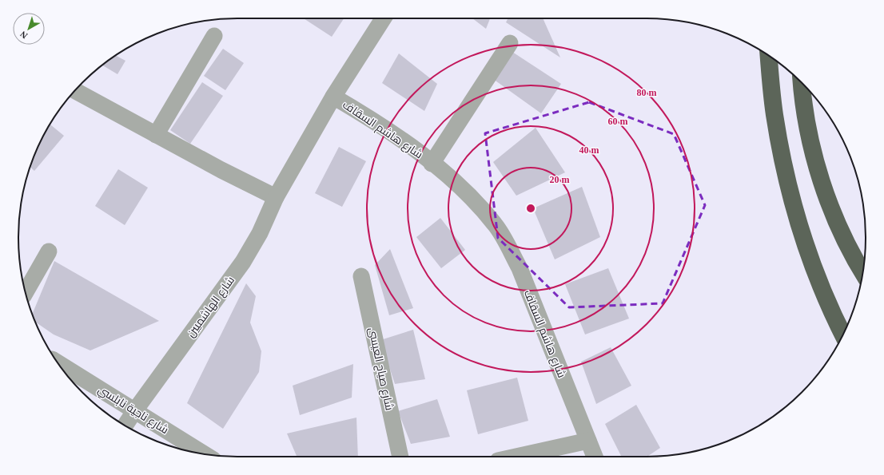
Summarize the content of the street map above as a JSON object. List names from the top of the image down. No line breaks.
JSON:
{"streets":{"street":["شارع هاشم السقاف","شارع الهاشميين","شارع صياح العيسى","شارع ناجية نابلسي"]},"crossings":[["شارع هاشم السقاف","شارع الهاشميين"],["شارع الهاشميين","شارع ناجية نابلسي"]],"north":"bottom left","rings":["80 m","60 m","40 m","20 m"]}
